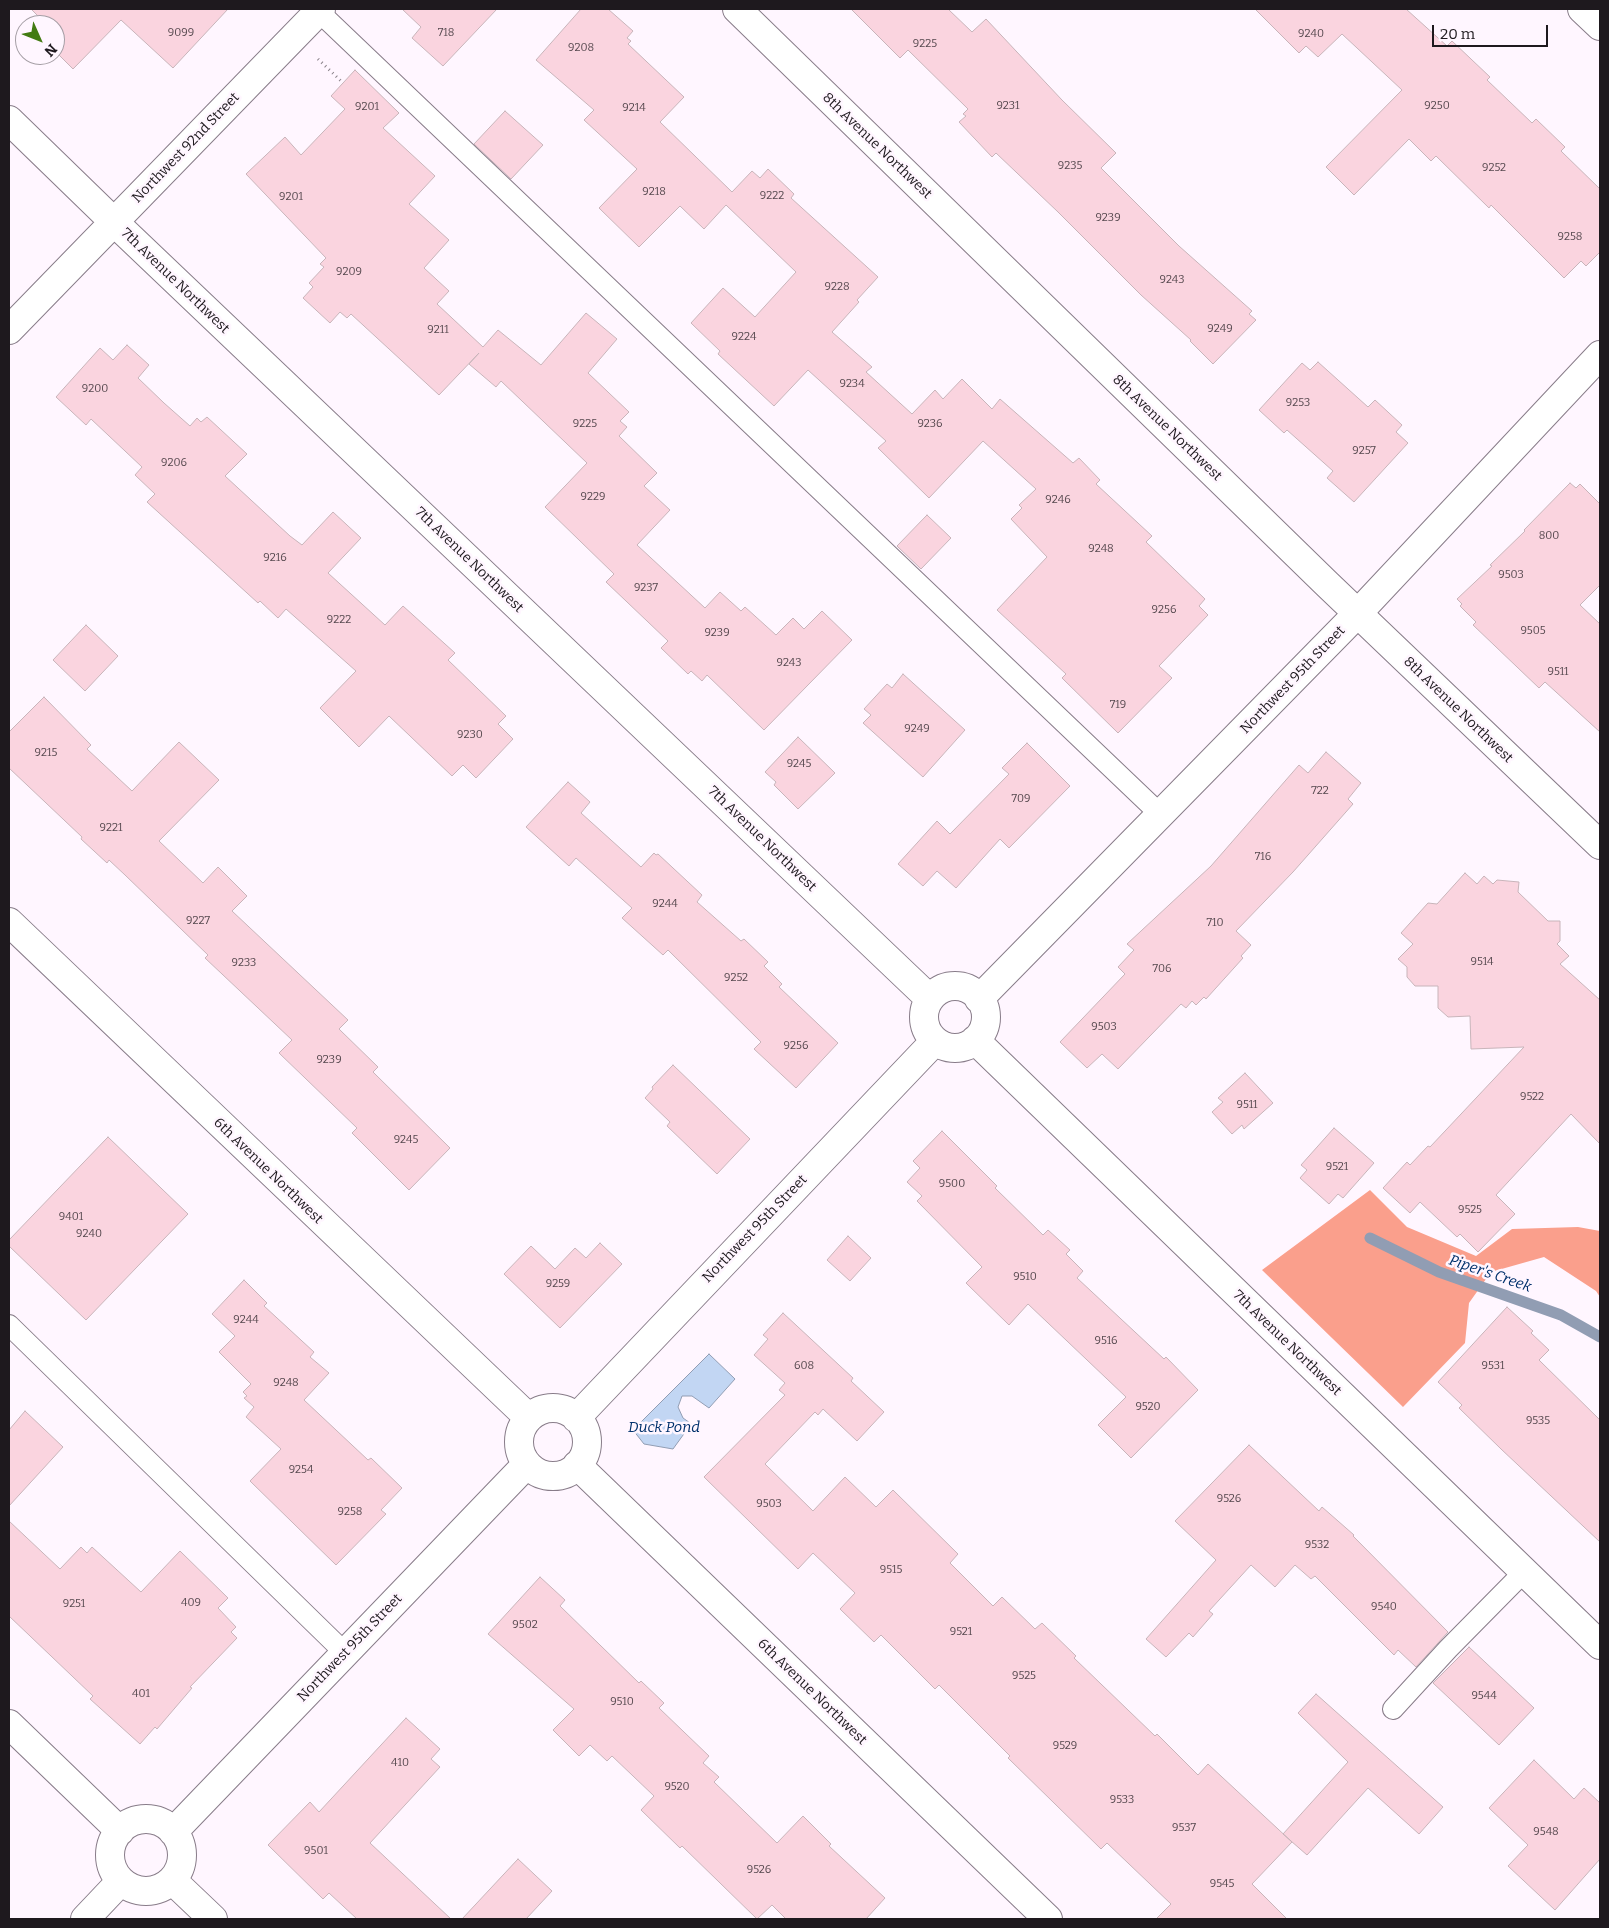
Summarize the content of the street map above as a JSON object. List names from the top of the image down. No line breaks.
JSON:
{"streets":{"street":["8th Avenue Northwest","Northwest 92nd Street","7th Avenue Northwest","Northwest 95th Street","6th Avenue Northwest"]},"crossings":[["8th Avenue Northwest","Northwest 95th Street"],["Northwest 92nd Street","7th Avenue Northwest"],["7th Avenue Northwest","Northwest 95th Street"],["Northwest 95th Street","6th Avenue Northwest"]],"water":["Piper's Creek","Duck Pond"],"house_numbers":["9099","718","9240","9225","9208","9231","9250","9201","9214","9235","9252","9218","9222","9201","9239","9258","9209","9243","9228","9249","9211","9224","9234","9200","9253","9225","9236","9257","9206","9229","9246","800","9248","9216","9503","9237","9256","9222","9505","9239","9243","9511","719","9249","9230","9215","9245","722","709","9221","716","9244","9227","710","9514","9233","706","9252","9503","9256","9239","9522","9511","9245","9521","9500","9525","9401","9240","9510","9259","9244","9516","608","9531","9248","9520","9535","9254","9526","9503","9258","9532","9515","409","9251","9540","9502","9521","9525","401","9544","9510","9529","410","9520","9533","9537","9548","9501","9526","9545"],"scale_bar":"20 m","north":"bottom right"}
